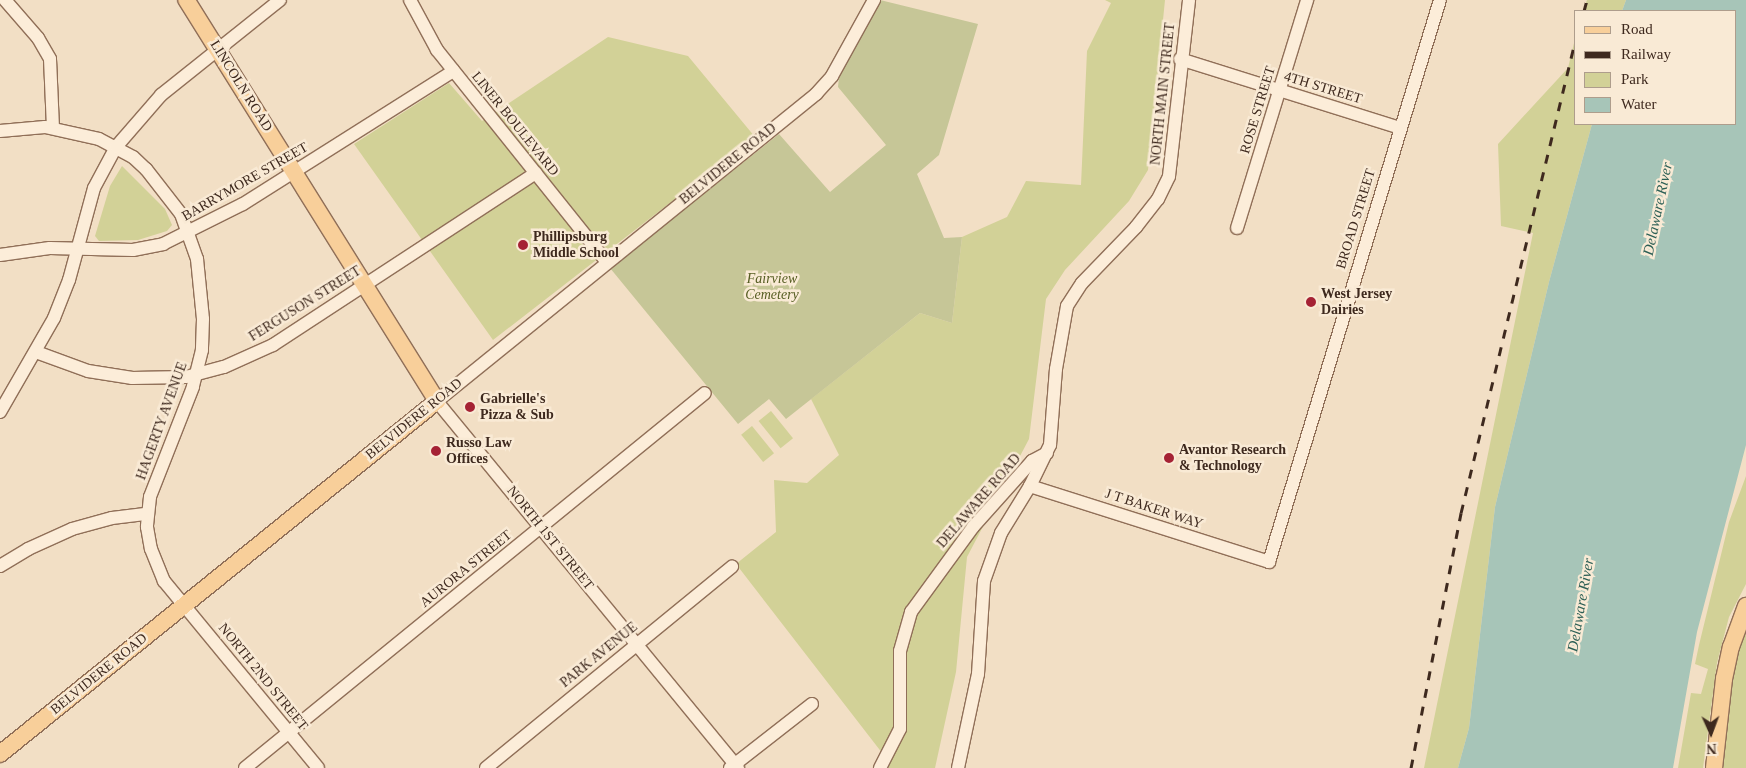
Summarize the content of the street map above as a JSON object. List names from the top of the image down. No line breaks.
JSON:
{"streets":{"main road":["LINCOLN ROAD","BELVIDERE ROAD","NORTH 1ST STREET"],"street":["4TH STREET","NORTH MAIN STREET","ROSE STREET","LINER BOULEVARD","BARRYMORE STREET","BROAD STREET","FERGUSON STREET","HAGERTY AVENUE","DELAWARE ROAD","J T BAKER WAY","AURORA STREET","PARK AVENUE","NORTH 2ND STREET"]},"crossings":[["LINCOLN ROAD","BARRYMORE STREET"],["LINCOLN ROAD","NORTH 1ST STREET"],["4TH STREET","NORTH MAIN STREET"],["4TH STREET","ROSE STREET"],["4TH STREET","BROAD STREET"],["NORTH MAIN STREET","DELAWARE ROAD"],["NORTH MAIN STREET","J T BAKER WAY"],["LINER BOULEVARD","BELVIDERE ROAD"],["LINER BOULEVARD","BARRYMORE STREET"],["LINER BOULEVARD","FERGUSON STREET"],["BELVIDERE ROAD","HAGERTY AVENUE"],["BELVIDERE ROAD","NORTH 1ST STREET"],["BELVIDERE ROAD","NORTH 2ND STREET"],["BARRYMORE STREET","HAGERTY AVENUE"],["BARRYMORE STREET","NORTH 1ST STREET"],["BROAD STREET","J T BAKER WAY"],["FERGUSON STREET","HAGERTY AVENUE"],["FERGUSON STREET","NORTH 1ST STREET"],["HAGERTY AVENUE","NORTH 2ND STREET"],["NORTH 1ST STREET","AURORA STREET"],["NORTH 1ST STREET","PARK AVENUE"],["AURORA STREET","NORTH 2ND STREET"]],"water":["Delaware River"],"parks":["Fairview Cemetery"],"places":["Phillipsburg Middle School","West Jersey Dairies","Gabrielle's Pizza & Sub","Russo Law Offices","Avantor Research & Technology"],"legend":["Road","Railway","Park","Water"],"north":"bottom"}
